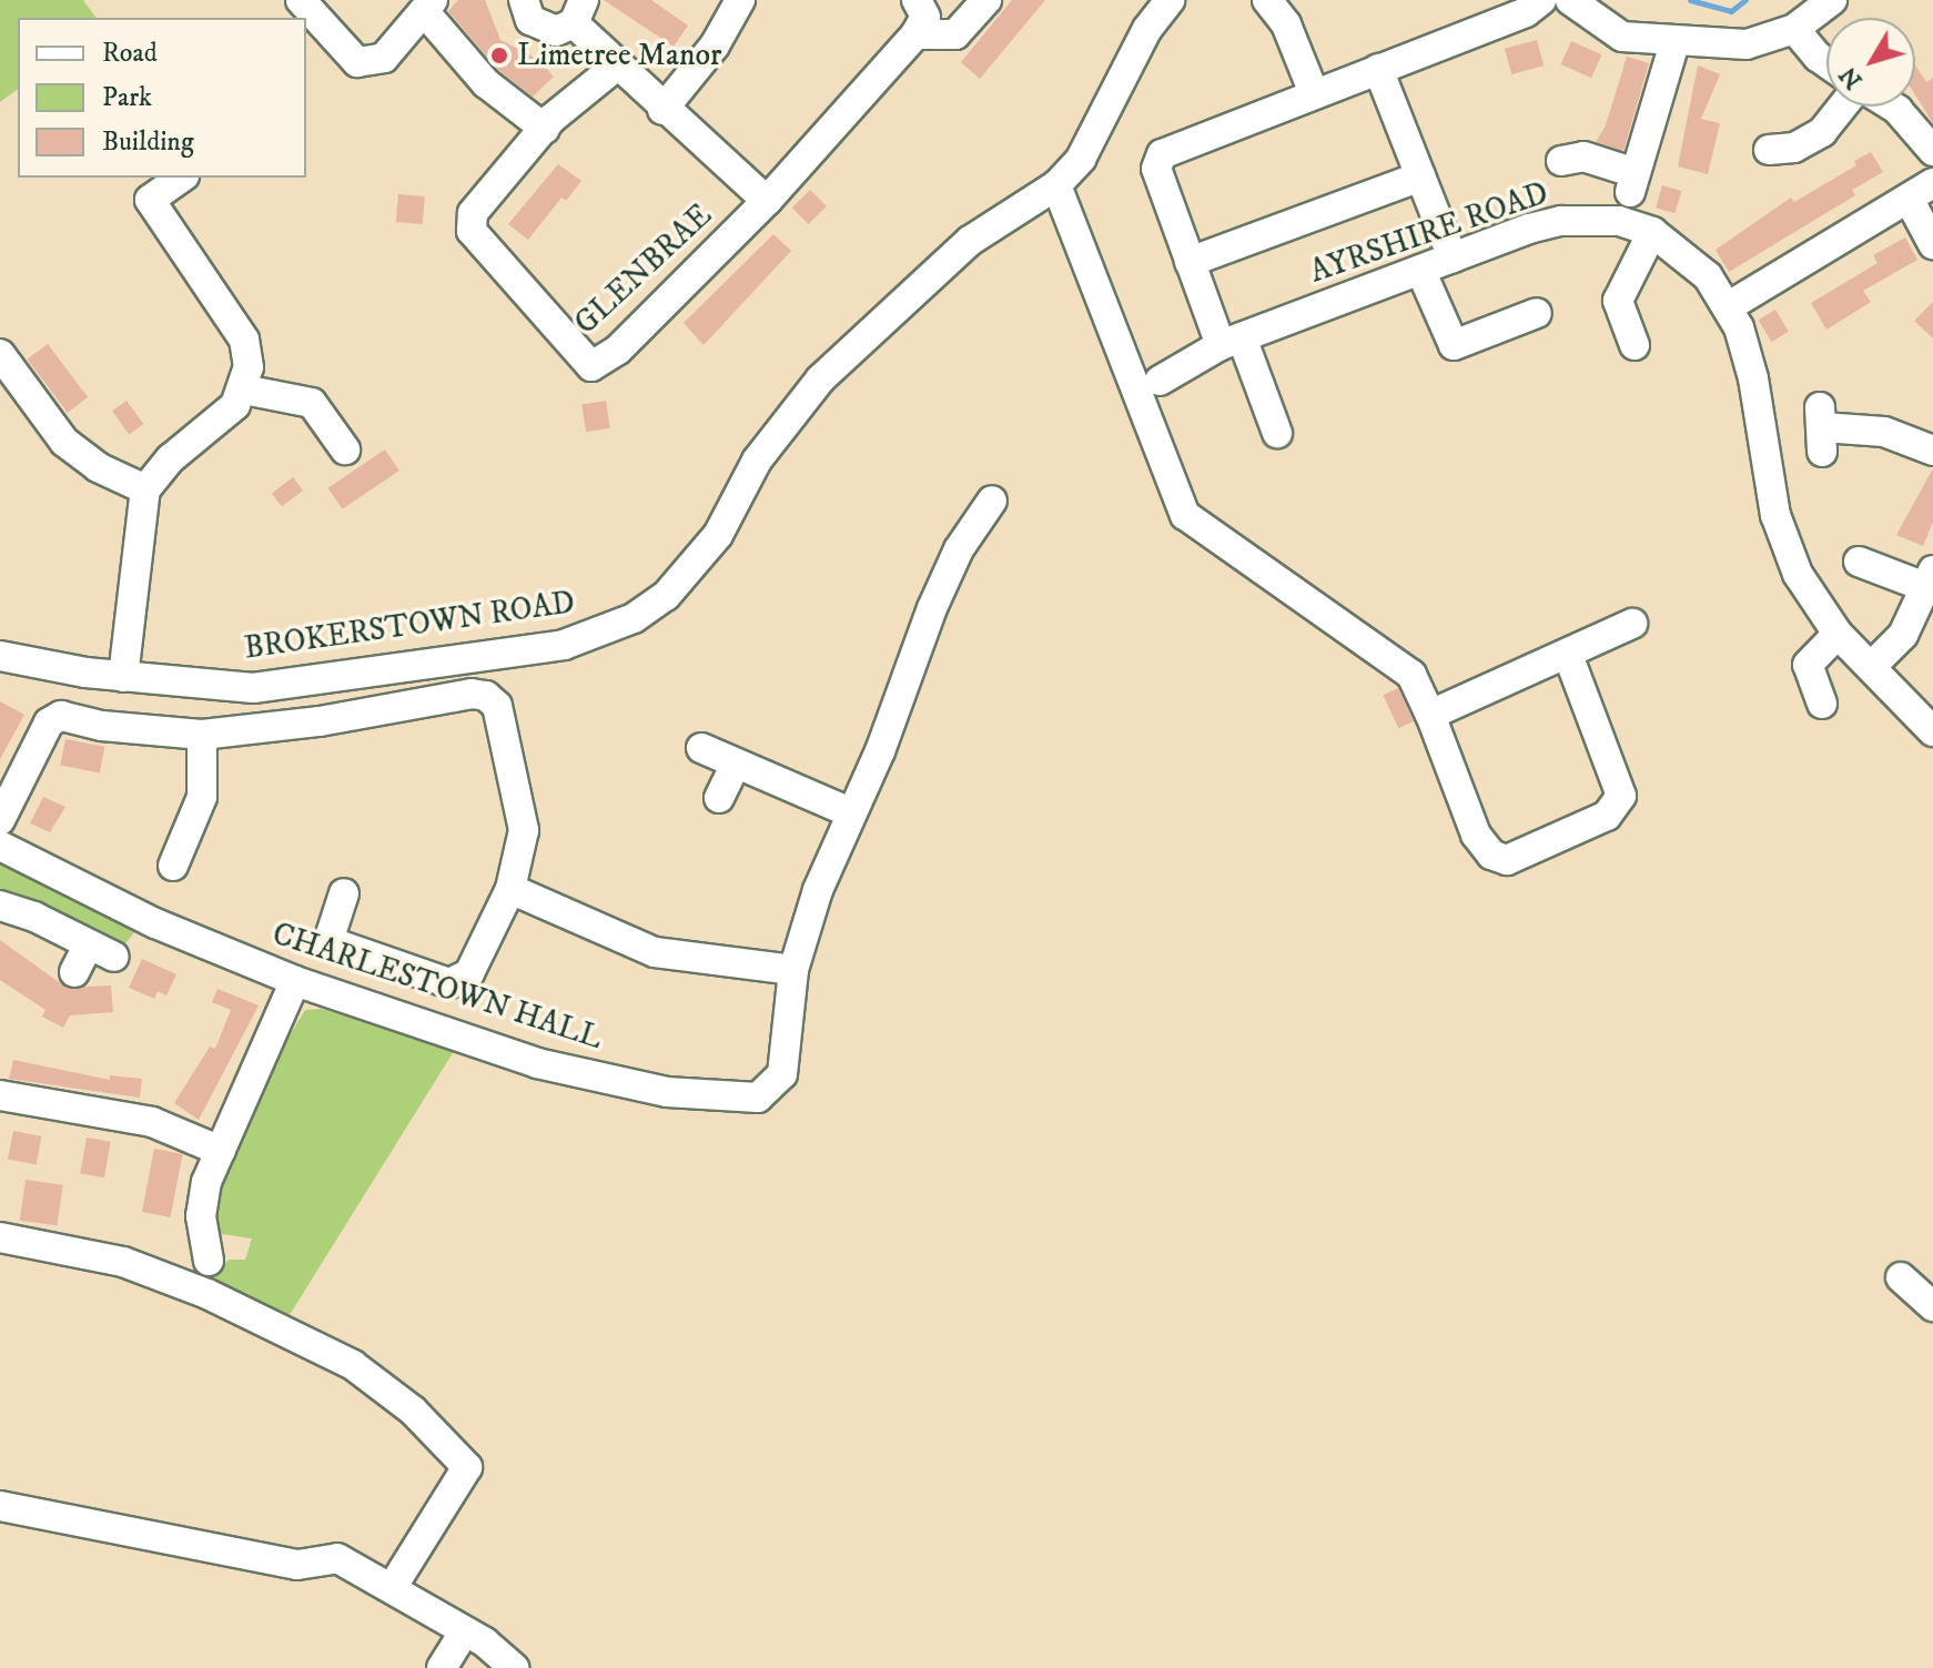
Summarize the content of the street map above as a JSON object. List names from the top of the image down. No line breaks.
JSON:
{"streets":{"street":["AYRSHIRE ROAD","GLENBRAE","BROKERSTOWN ROAD","CHARLESTOWN HALL"]},"places":["Limetree Manor"],"legend":["Road","Park","Building"],"north":"bottom left"}
